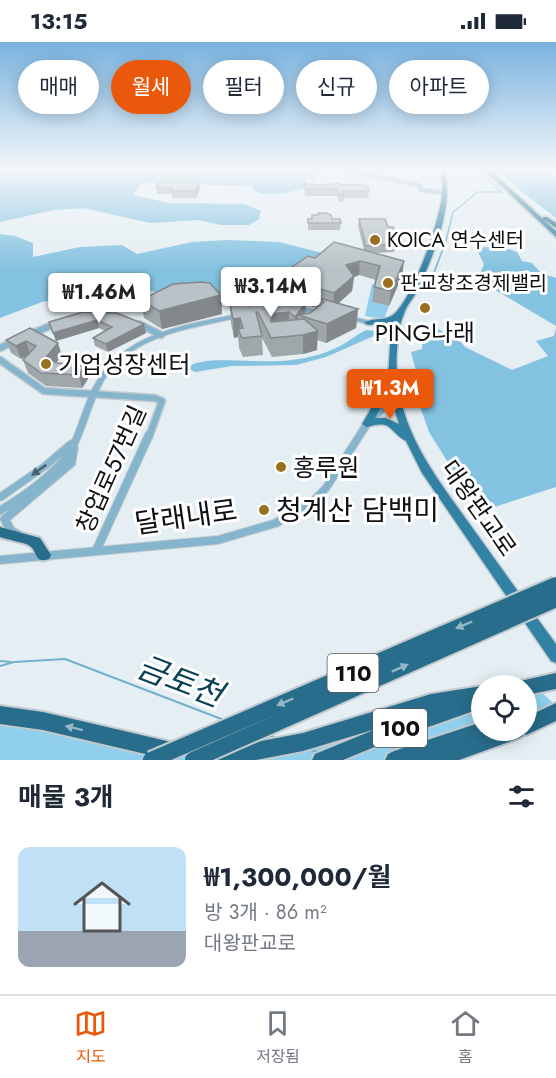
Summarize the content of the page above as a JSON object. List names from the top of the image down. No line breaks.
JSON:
{"streets":{"highway":["110","100"],"main road":["대왕판교로"],"street":["창업로57번길","달래내로"]},"crossings":[["창업로57번길","달래내로"],["대왕판교로","달래내로"]],"water":["금토천"],"places":["KOICA 연수센터","판교창조경제밸리","PING나래","기업성장센터","홍루원","청계산 담백미"],"page":{"status":"13:15","chip":["매매","월세","필터","신규","아파트"],"price":["₩3.14M","₩1.46M","₩1.3M"],"heading":"매물 3개","list":[{"name":"₩1,300,000/월","note":"방 3개 · 86 m² · 대왕판교로"}],"tabs":["지도","저장됨","홈"]}}
